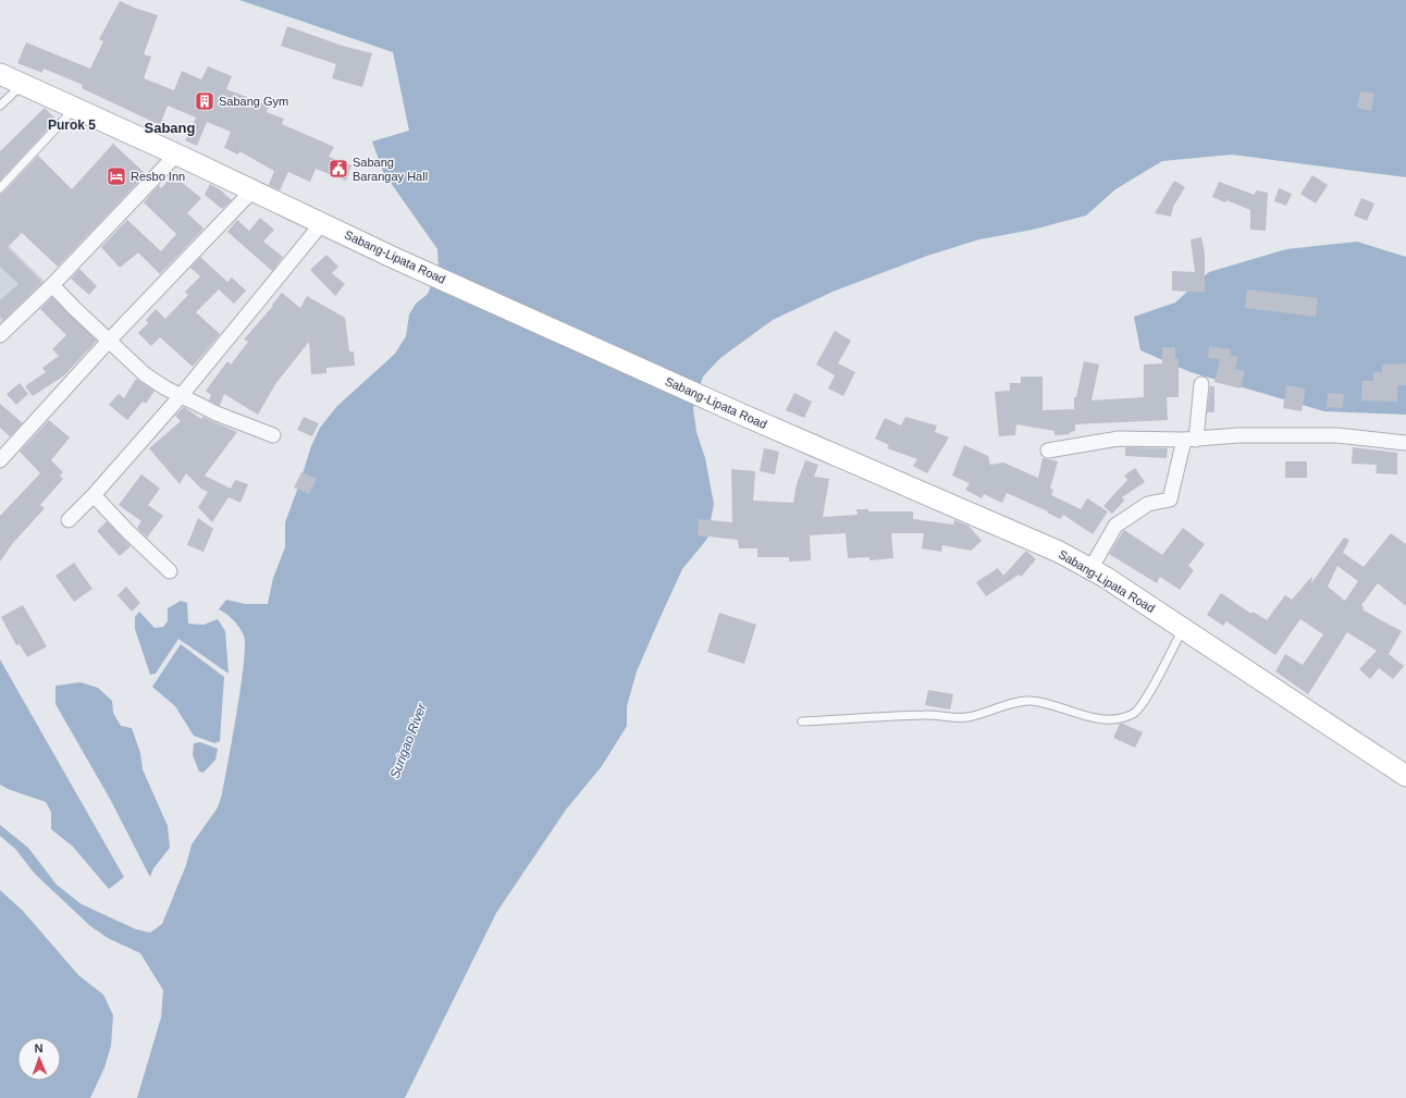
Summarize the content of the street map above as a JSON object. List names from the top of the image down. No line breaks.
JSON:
{"streets":{"main road":["Sabang-Lipata Road"]},"districts":["Purok 5","Sabang"],"water":["Surigao River"],"places":{"building":["Sabang Gym"],"public building":["Sabang Barangay Hall"],"hotel":["Resbo Inn"]},"north":"top"}
